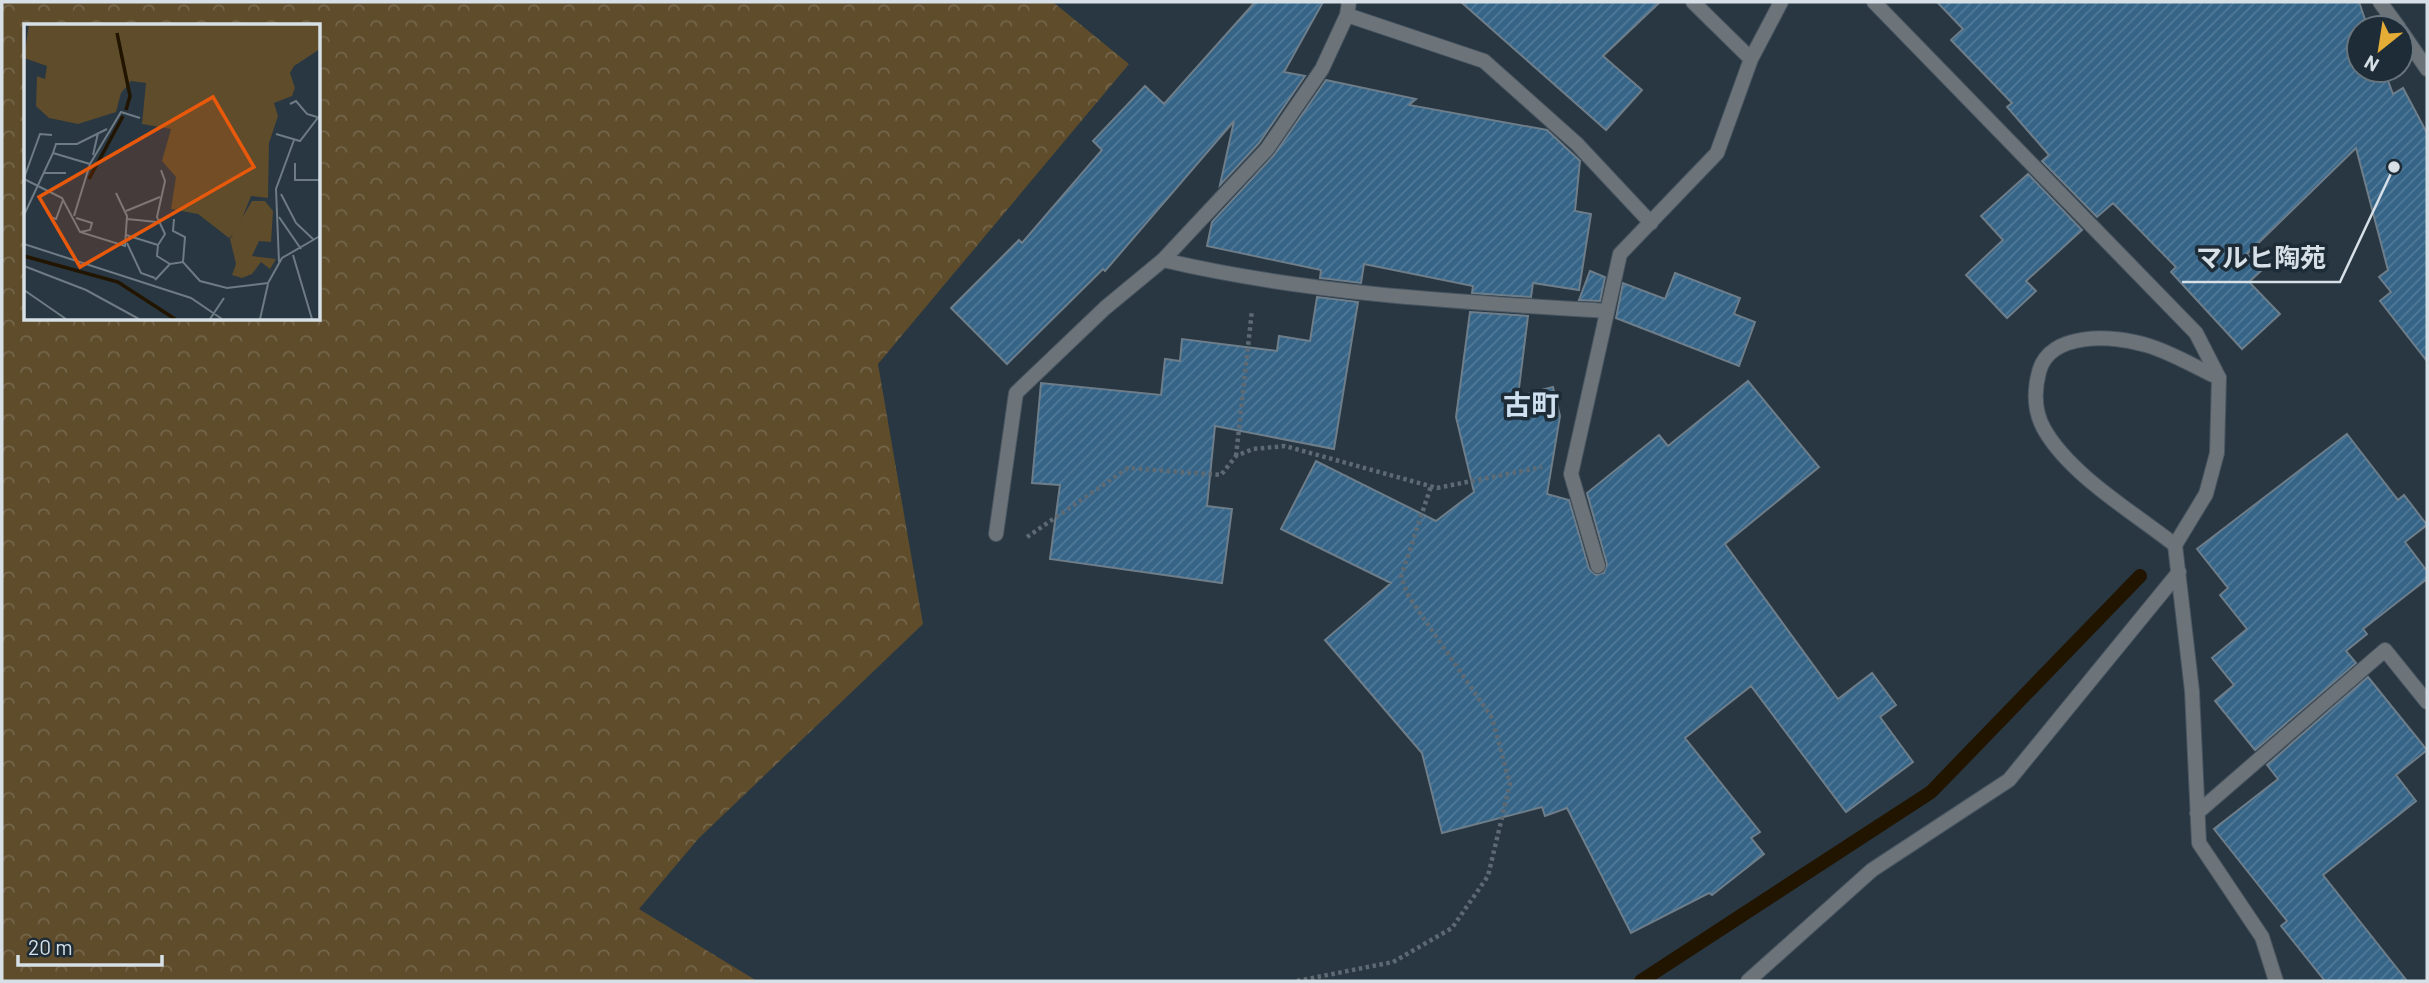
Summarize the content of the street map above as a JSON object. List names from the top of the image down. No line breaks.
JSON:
{"districts":["古町"],"places":["マルヒ陶苑"],"scale_bar":"20 m","north":"bottom left"}
